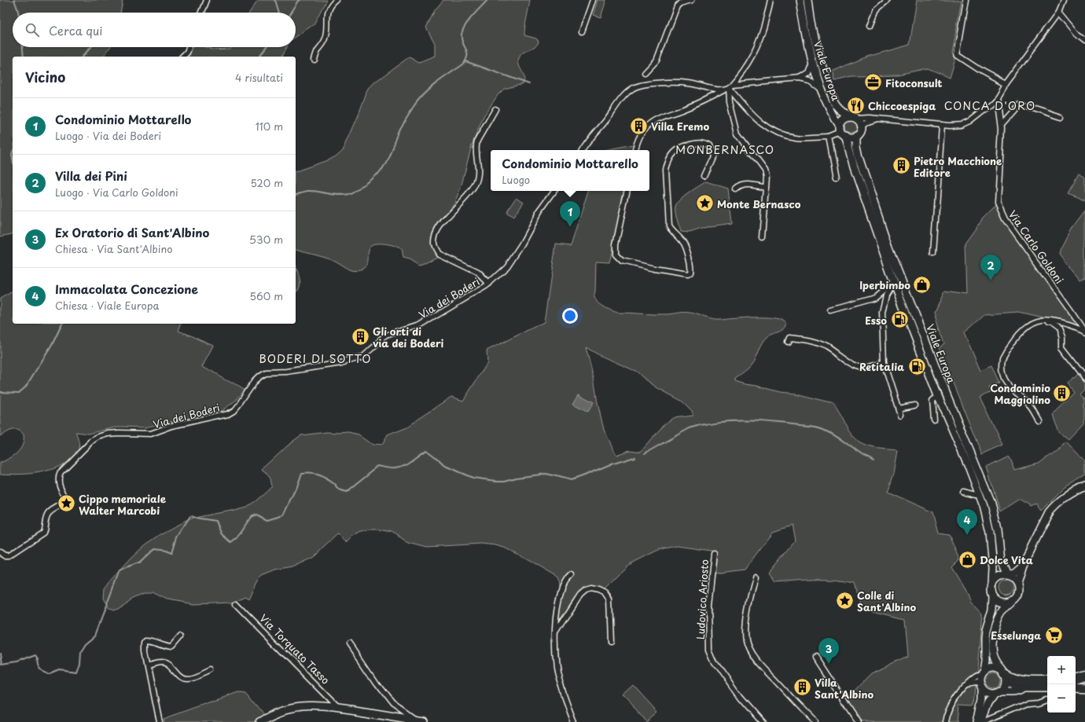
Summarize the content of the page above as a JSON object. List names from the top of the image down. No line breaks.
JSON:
{"streets":{"street":["Viale Europa","Via Carlo Goldoni","Via dei Boderi","Ludovico Ariosto","Via Torquato Tasso"]},"districts":["CONCA D'ORO","MONBERNASCO","BODERI DI SOTTO"],"places":{"office":["Fitoconsult"],"restaurant":["Chiccoespiga"],"building":["Villa Eremo","Pietro Macchione Editore","Gli orti di via dei Boderi","Condominio Maggiolino","Villa Sant'Albino"],"place":["Monte Bernasco","Cippo memoriale Walter Marcobi","Colle di Sant'Albino"],"shop":["Iperbimbo","Dolce Vita"],"fuel station":["Esso","Retitalia"],"supermarket":["Esselunga"]},"page":{"search":"Cerca qui","heading":["Vicino","4 risultati"],"list":[{"mark":"1","name":"Condominio Mottarello","note":"Luogo · Via dei Boderi","value":"110 m"},{"mark":"2","name":"Villa dei Pini","note":"Luogo · Via Carlo Goldoni","value":"520 m"},{"mark":"3","name":"Ex Oratorio di Sant'Albino","note":"Chiesa · Via Sant'Albino","value":"530 m"},{"mark":"4","name":"Immacolata Concezione","note":"Chiesa · Viale Europa","value":"560 m"}],"popup":["Condominio Mottarello","Luogo"],"pins":["1","2","4","3"],"map_buttons":["+","−"]}}
